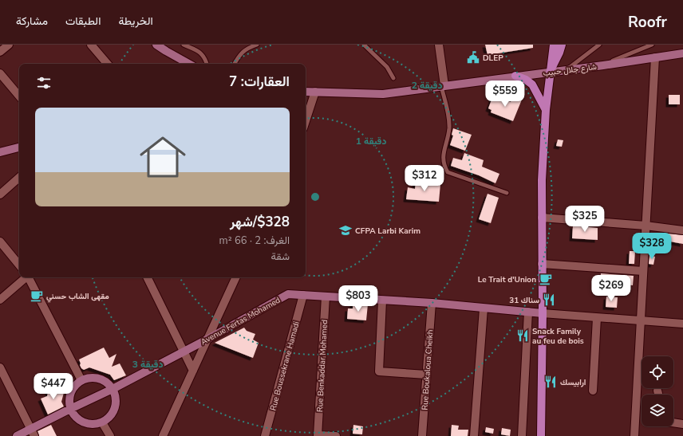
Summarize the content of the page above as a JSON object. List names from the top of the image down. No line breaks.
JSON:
{"streets":{"street":["شارع جلال حبيب","Avenue Fertas Mohamed","Rue Boussekrane Hamadi","Rue Benkaddar Mohamed","Rue Boukaloua Cheikh"]},"crossings":[["Avenue Fertas Mohamed","Rue Boussekrane Hamadi"],["Avenue Fertas Mohamed","Rue Benkaddar Mohamed"],["Avenue Fertas Mohamed","Rue Boukaloua Cheikh"]],"places":{"public building":["DLEP"],"school or university":["CFPA Larbi Karim"],"cafe":["Le Trait d'Union","مقهى الشاب حسني"],"restaurant":["سناك 31","Snack Family au feu de bois","ارابيسك"]},"page":{"header":"Roofr","nav":["الخريطة","الطبقات","مشاركة"],"heading":"العقارات: 7","price":["$559","$312","$325","$328","$269","$803","$447"],"list":[{"name":"$328/شهر","note":"الغرف: 2 · 66 m² · شقة"}]},"rings":["2 دقيقة","1 دقيقة","3 دقيقة"]}
